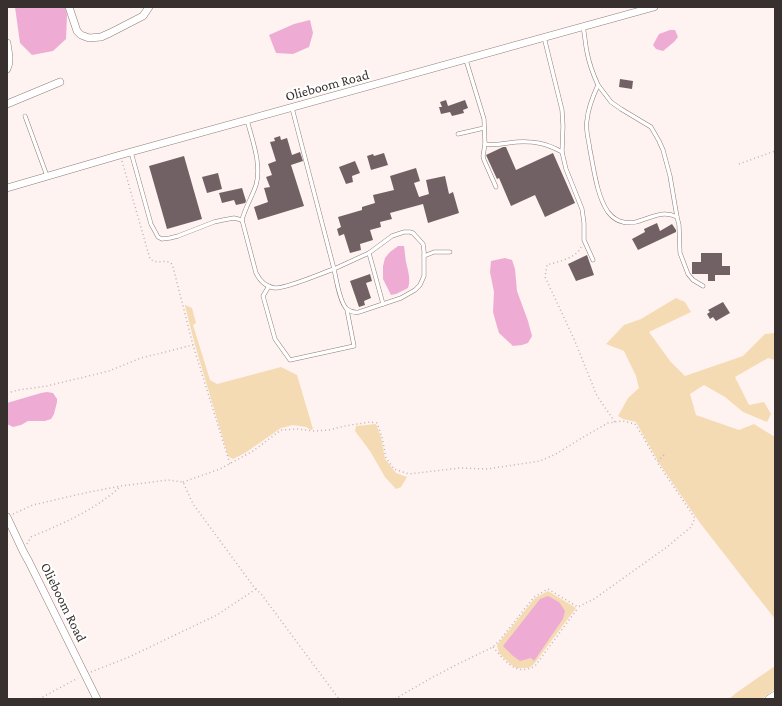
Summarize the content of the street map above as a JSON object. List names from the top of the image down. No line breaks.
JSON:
{"streets":{"street":["Olieboom Road"]}}
